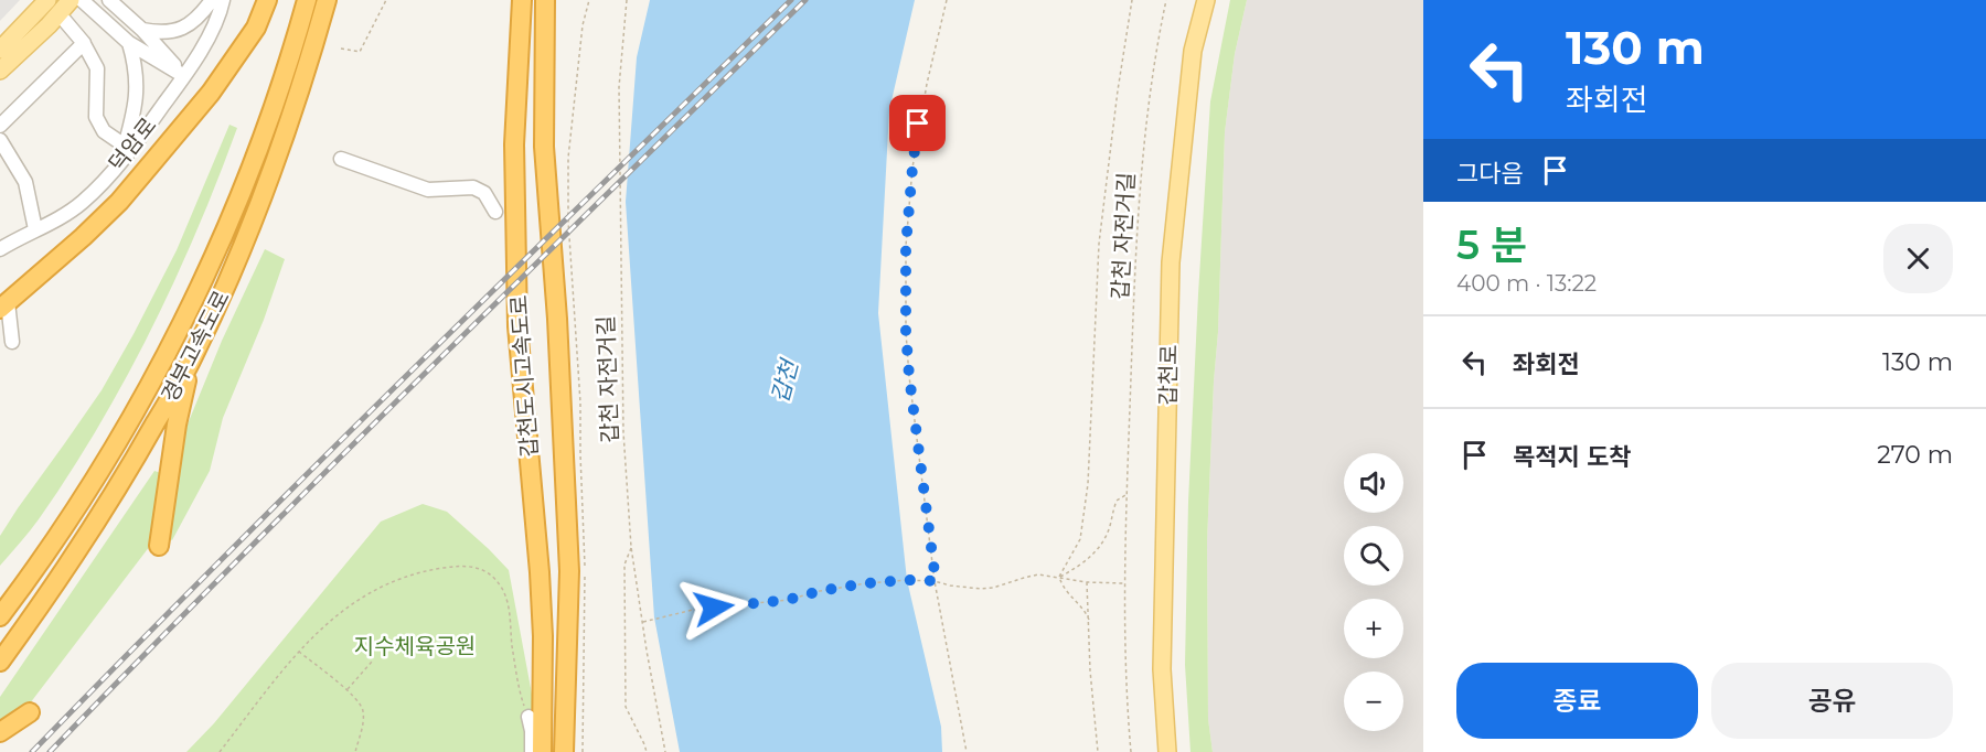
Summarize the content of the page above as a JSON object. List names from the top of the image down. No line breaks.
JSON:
{"streets":{"highway":["경부고속도로","갑천도시고속도로"],"main road":["갑천로"],"street":["덕암로"],"path":["갑천 자전거길"]},"water":["갑천"],"parks":["지수체육공원"],"page":{"turn":["130 m","좌회전"],"then":"그다음","heading":["5 분","400 m · 13:22"],"list":[{"name":"좌회전","value":"130 m"},{"name":"목적지 도착","value":"270 m"}],"map_buttons":["+","−"],"buttons":["종료","공유"]}}
